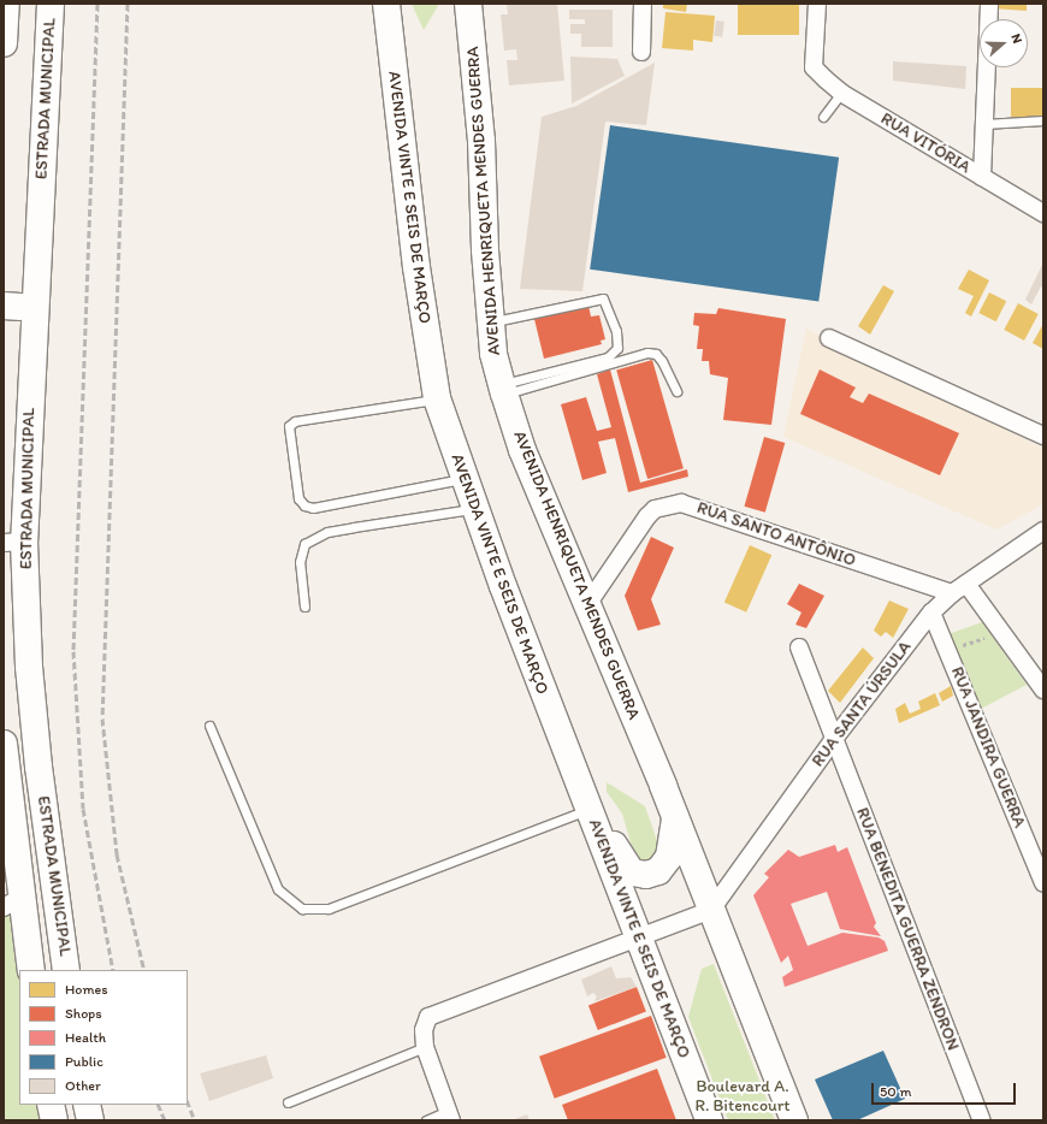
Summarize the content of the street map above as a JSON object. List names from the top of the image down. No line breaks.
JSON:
{"streets":{"main road":["ESTRADA MUNICIPAL","AVENIDA VINTE E SEIS DE MARÇO","AVENIDA HENRIQUETA MENDES GUERRA"],"street":["RUA VITÓRIA","RUA SANTO ANTÔNIO","RUA SANTA ÚRSULA","RUA JANDIRA GUERRA","RUA BENEDITA GUERRA ZENDRON"]},"crossings":[["AVENIDA HENRIQUETA MENDES GUERRA","RUA SANTO ANTÔNIO"],["AVENIDA HENRIQUETA MENDES GUERRA","RUA SANTA ÚRSULA"],["RUA SANTO ANTÔNIO","RUA SANTA ÚRSULA"],["RUA SANTA ÚRSULA","RUA JANDIRA GUERRA"],["RUA SANTA ÚRSULA","RUA BENEDITA GUERRA ZENDRON"]],"parks":["Boulevard A. R. Bitencourt"],"legend":["Homes","Shops","Health","Public","Other"],"scale_bar":"50 m","north":"right"}
